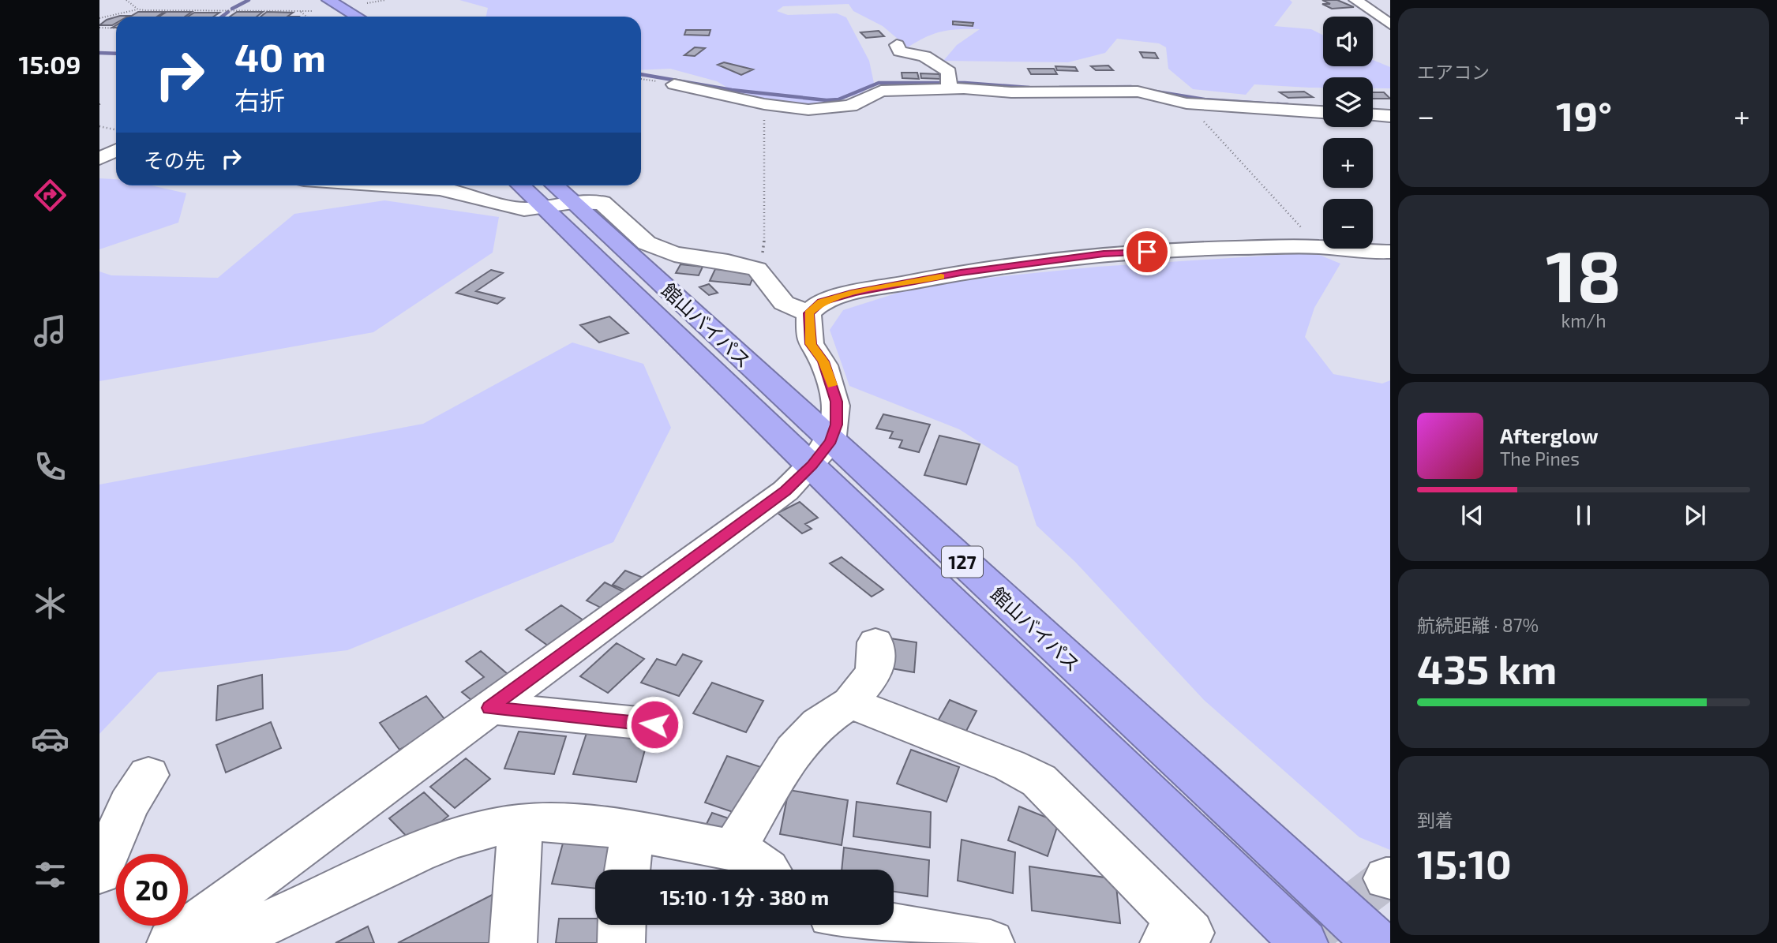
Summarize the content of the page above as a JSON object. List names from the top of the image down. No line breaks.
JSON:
{"streets":{"highway":["館山バイパス","127"]},"page":{"tabs":"15:09","tile":["エアコン",["18","km/h"],["航続距離 · 87%","435 km"],["到着","15:10"]],"map_buttons":["+","−"],"turn":["40 m","右折"],"heat":["−","19°","+"],"then":"その先","song":["Afterglow","The Pines"],"limit":"20","trip":"15:10 · 1 分 · 380 m"}}
